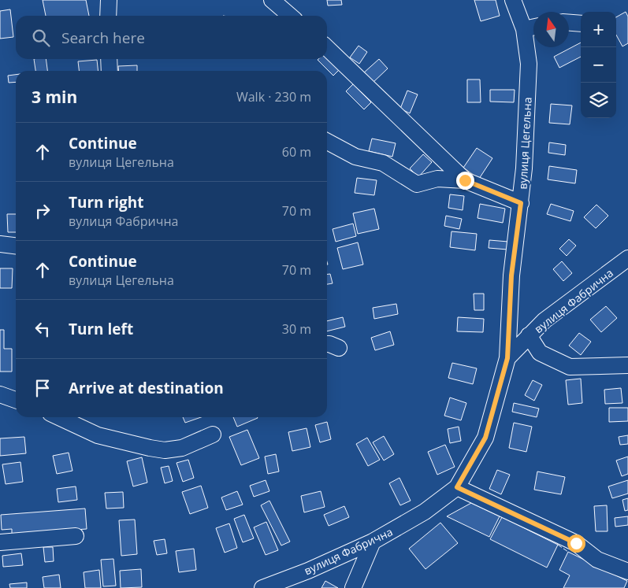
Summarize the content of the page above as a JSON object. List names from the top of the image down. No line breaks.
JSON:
{"streets":{"street":["вулиця Цегельна","вулиця Фабрична"]},"crossings":[["вулиця Цегельна","вулиця Фабрична"]],"north":"top","page":{"map_buttons":["+","−"],"search":"Search here","heading":["3 min","Walk · 230 m"],"list":[["Continue","вулиця Цегельна","60 m"],["Turn right","вулиця Фабрична","70 m"],["Continue","вулиця Цегельна","70 m"],["Turn left","30 m"],"Arrive at destination"]}}
